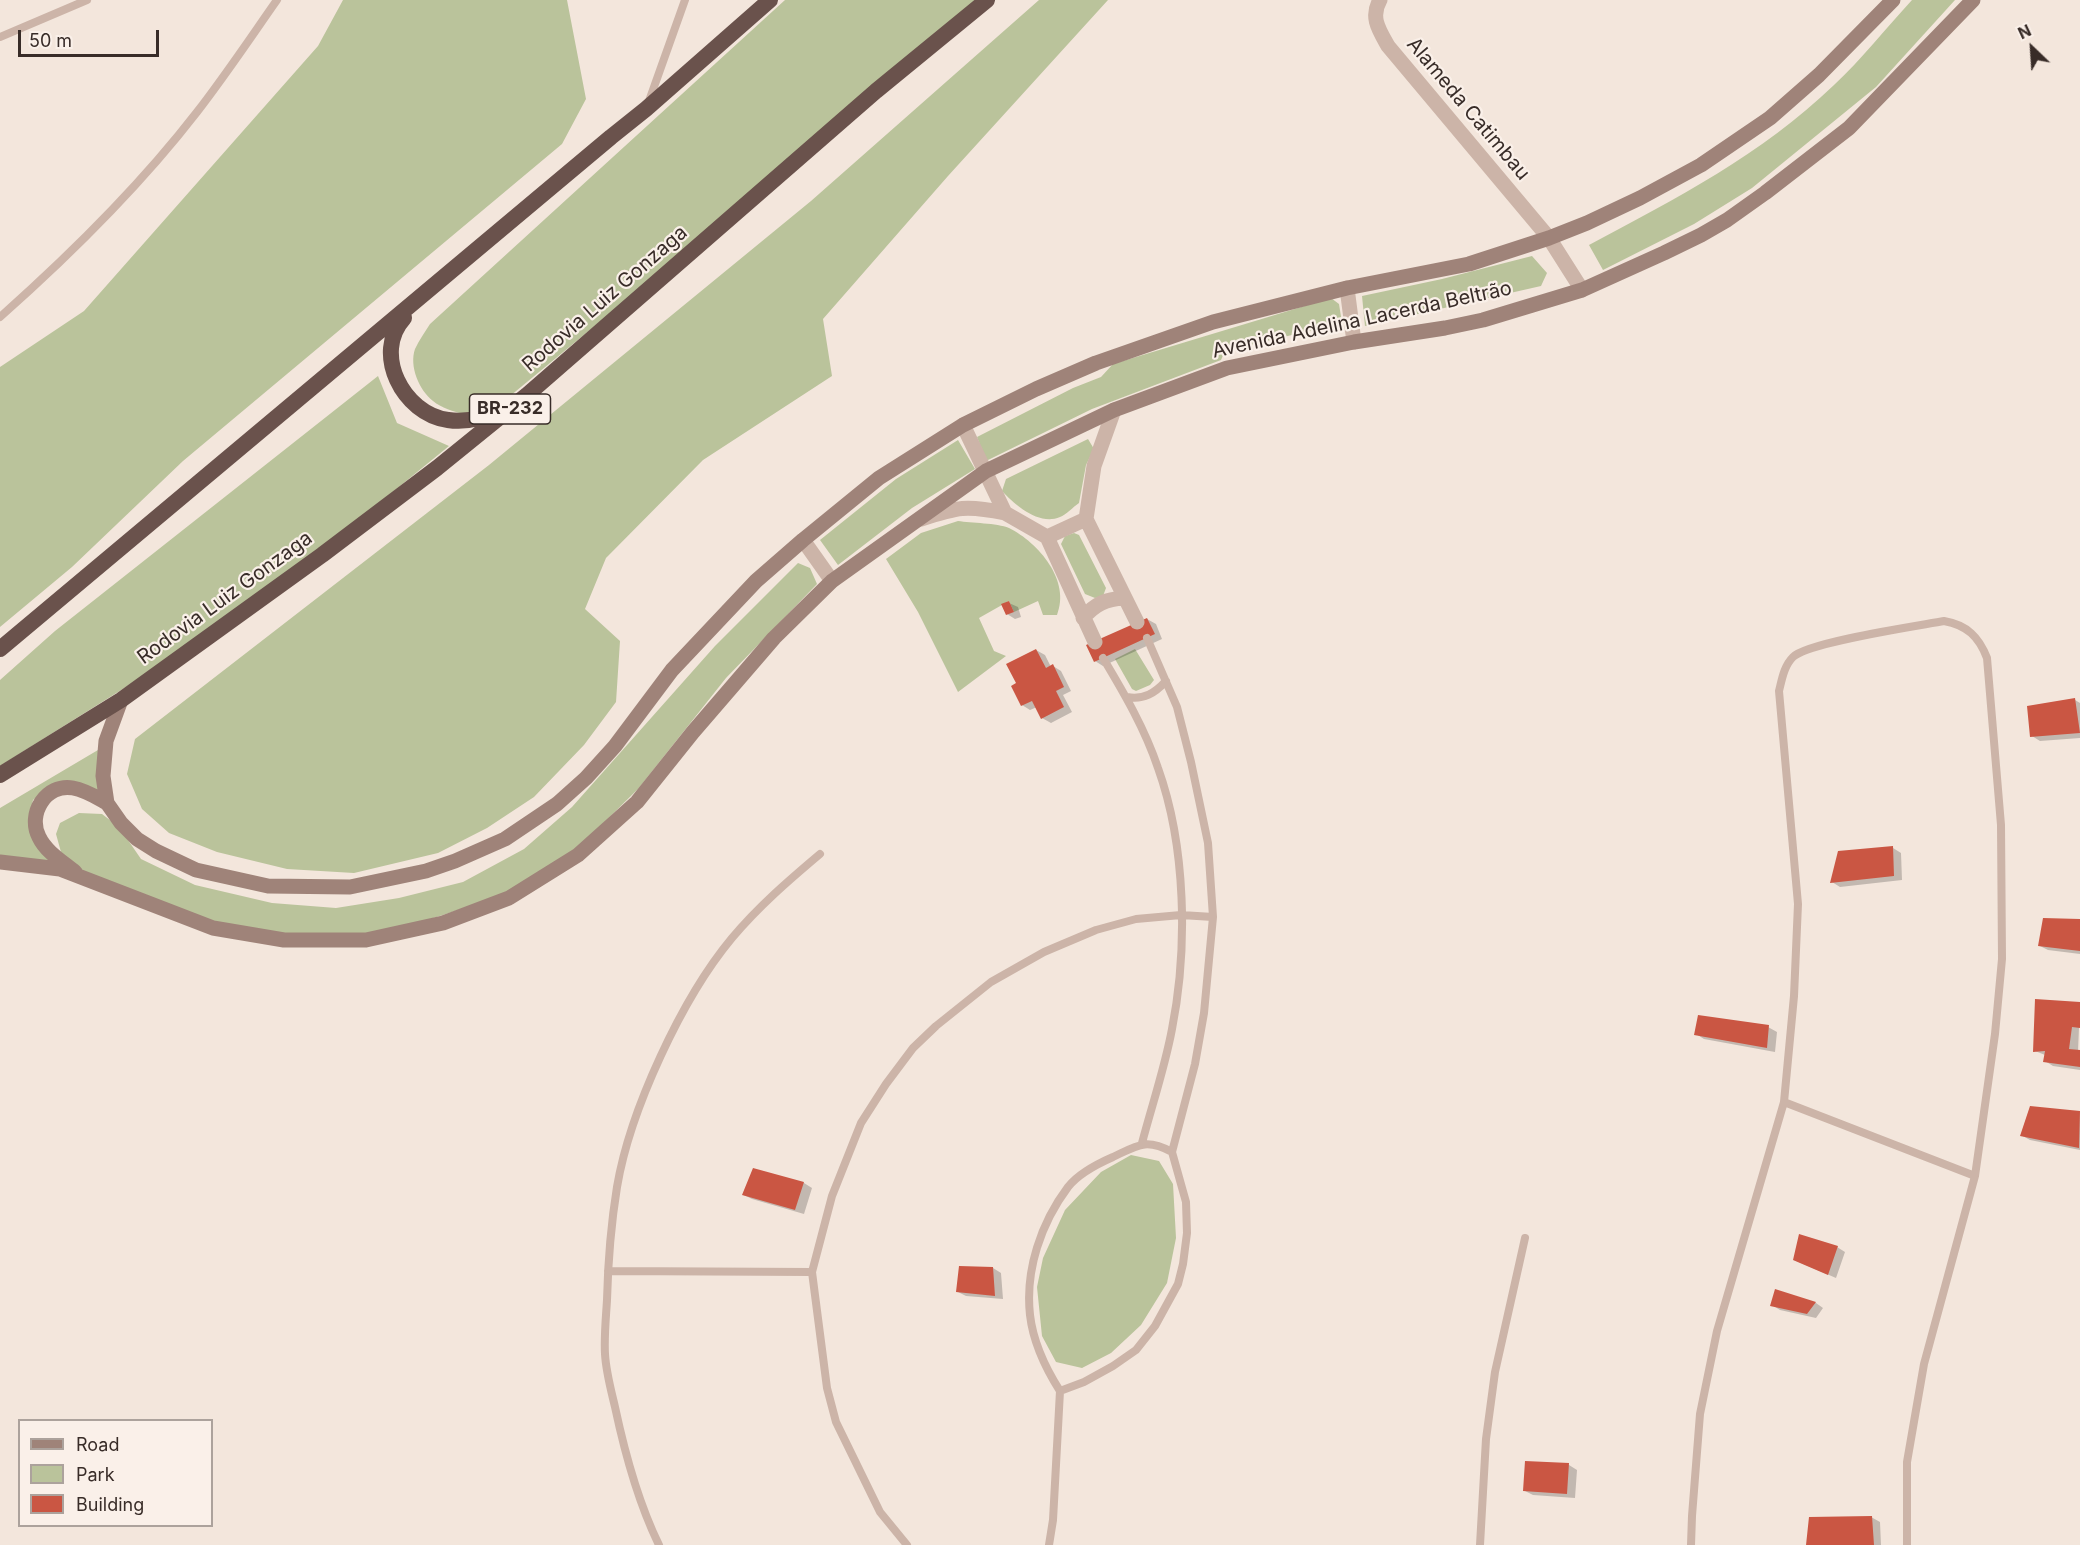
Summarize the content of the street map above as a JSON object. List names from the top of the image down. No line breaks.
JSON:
{"streets":{"highway":["Rodovia Luiz Gonzaga","BR-232"],"main road":["Avenida Adelina Lacerda Beltrão"],"street":["Alameda Catimbau"]},"crossings":[["Alameda Catimbau","Avenida Adelina Lacerda Beltrão"]],"legend":["Road","Park","Building"],"scale_bar":"50 m","north":"top left"}
